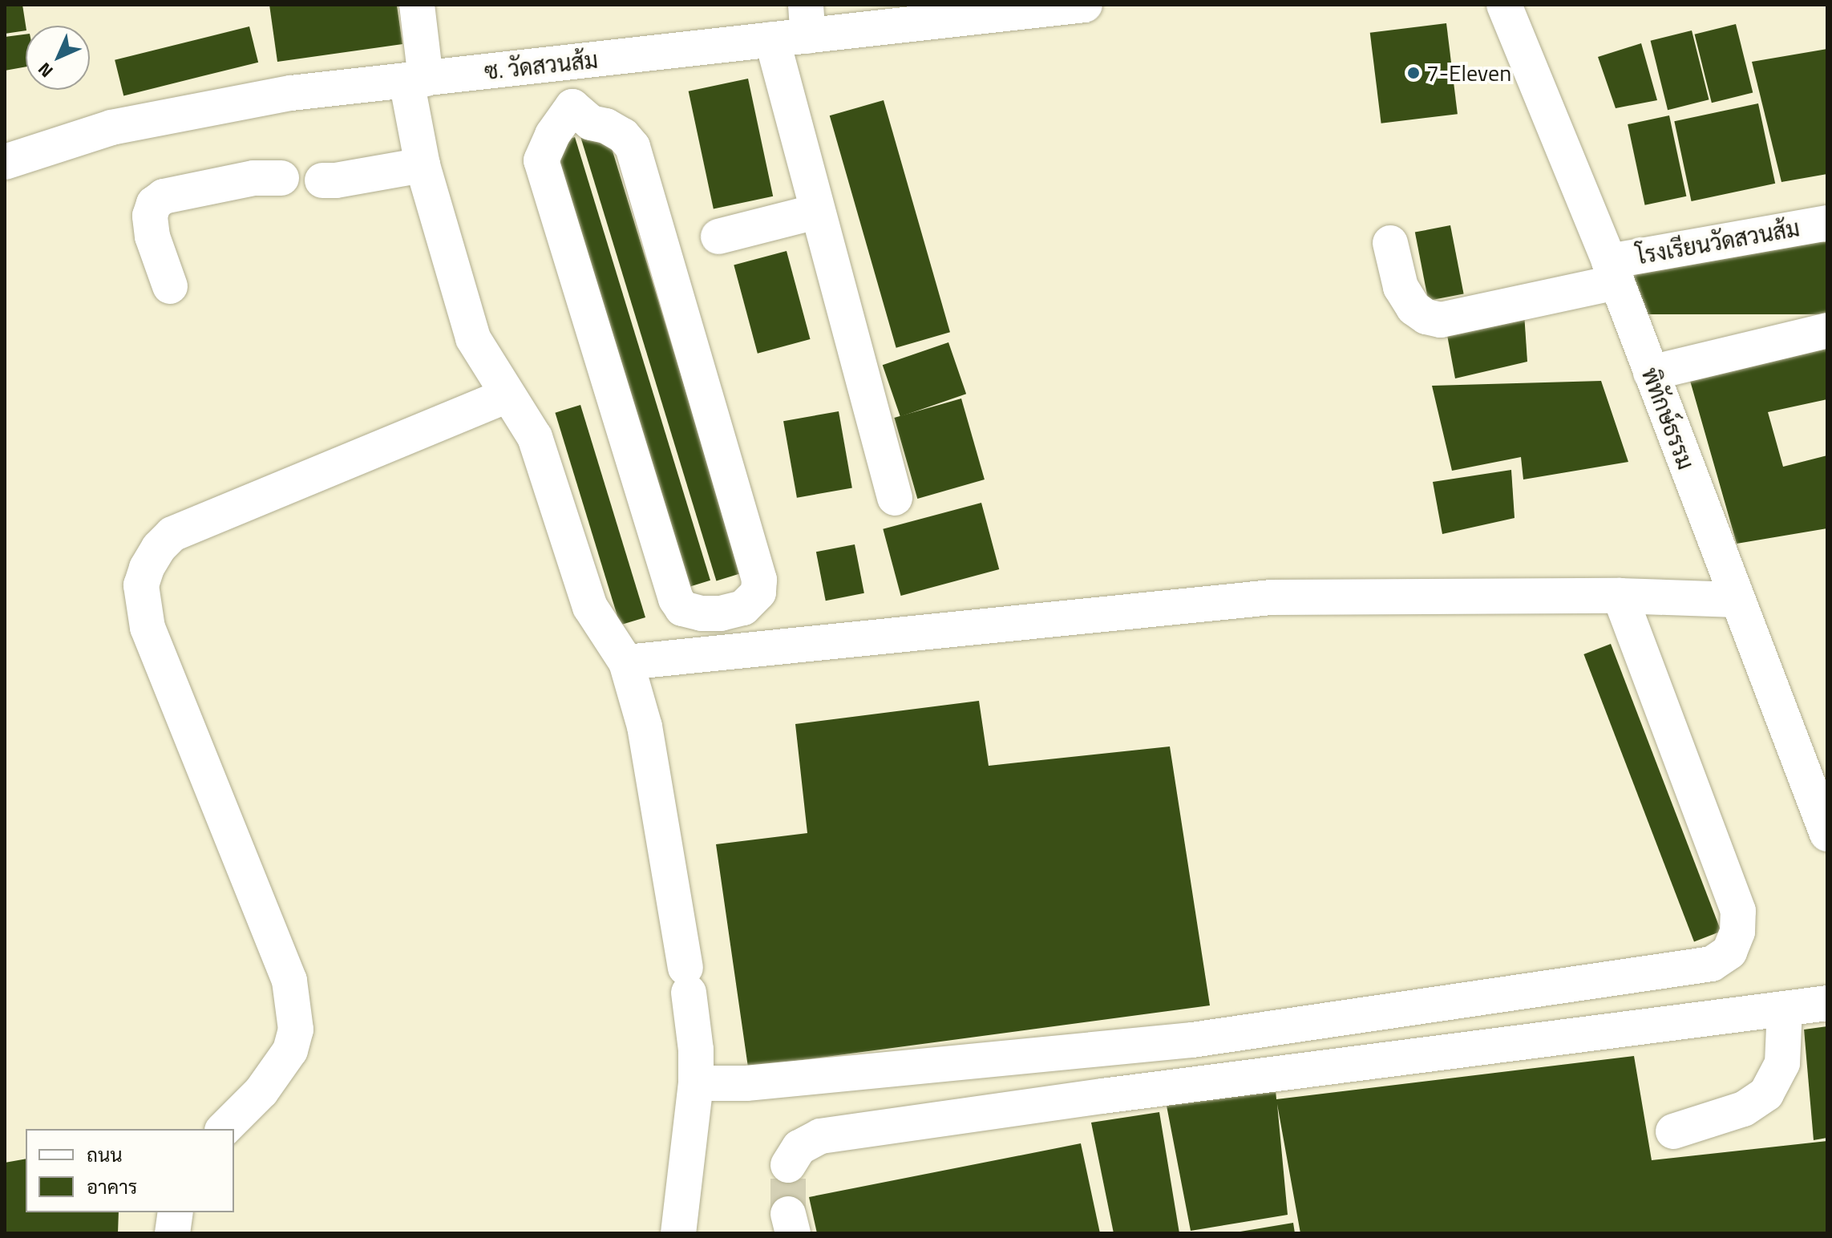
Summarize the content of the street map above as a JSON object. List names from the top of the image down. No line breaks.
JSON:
{"streets":{"street":["ซ. วัดสวนส้ม","โรงเรียนวัดสวนส้ม","พิทักษ์ธรรม"]},"crossings":[["โรงเรียนวัดสวนส้ม","พิทักษ์ธรรม"]],"places":["7-Eleven"],"legend":["ถนน","อาคาร"],"north":"bottom left"}
